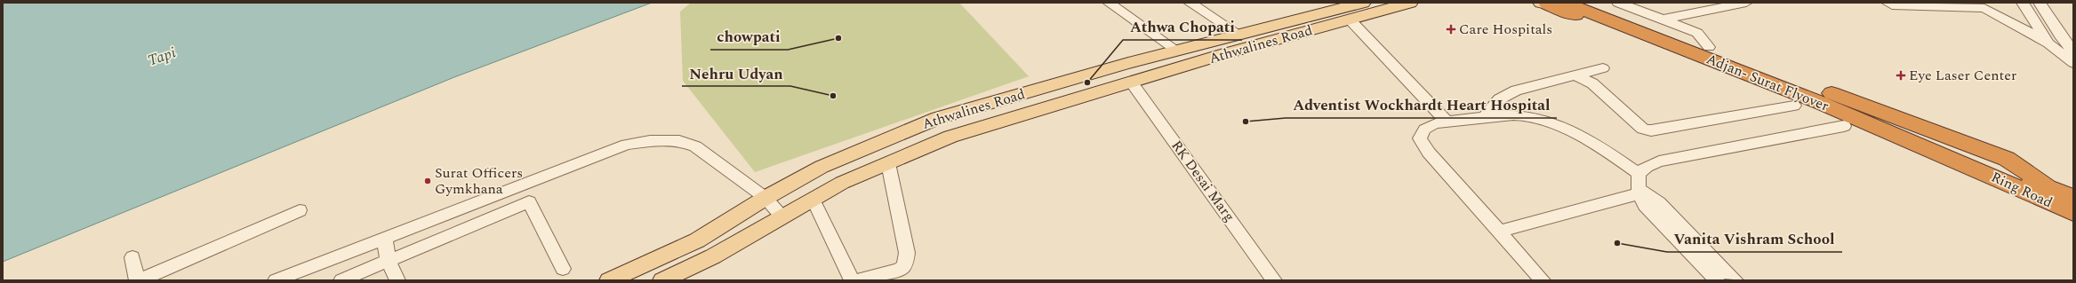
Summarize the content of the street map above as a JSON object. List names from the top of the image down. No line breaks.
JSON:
{"streets":{"highway":["Adjan- Surat Flyover","Ring Road"],"main road":["Athwalines Road"],"street":["RK Desai Marg"]},"crossings":[["Athwalines Road","RK Desai Marg"],["Adjan- Surat Flyover","Ring Road"]],"water":["Tapi"],"places":{"health":["Care Hospitals","Eye Laser Center"],"other":["chowpati","Athwa Chopati","Nehru Udyan","Adventist Wockhardt Heart Hospital","Surat Officers Gymkhana","Vanita Vishram School"]}}
